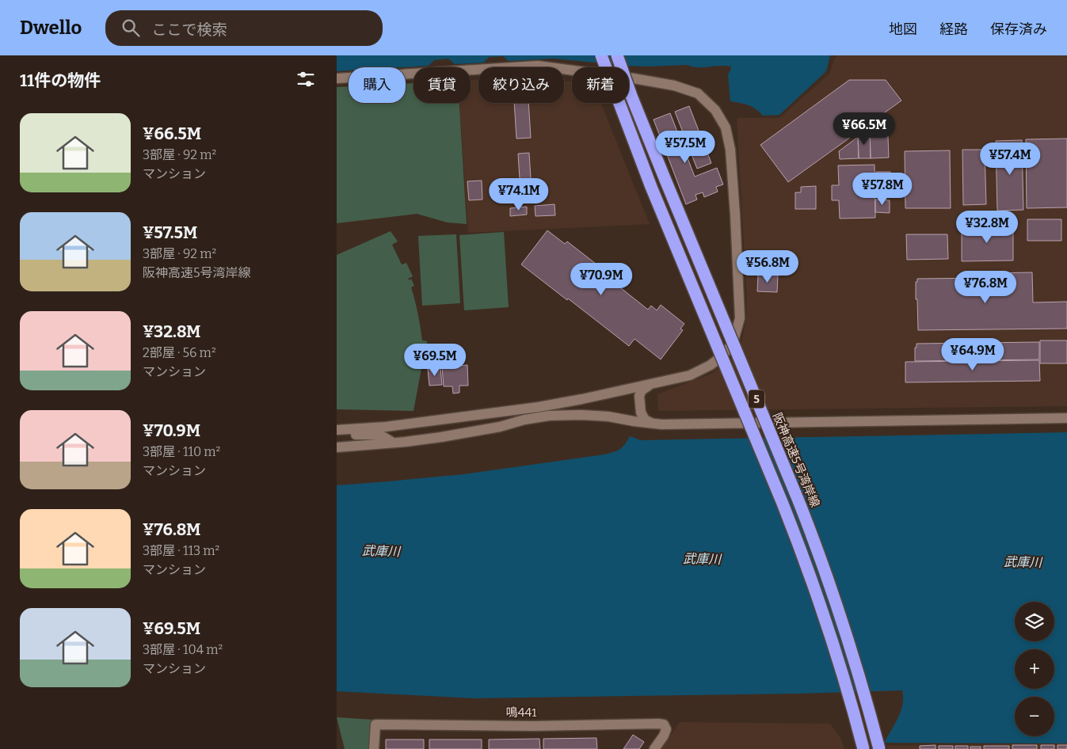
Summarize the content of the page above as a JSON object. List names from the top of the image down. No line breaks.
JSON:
{"streets":{"highway":["5","阪神高速5号湾岸線"],"street":["鳴441"]},"water":["武庫川"],"page":{"header":"Dwello","search":"ここで検索","nav":["地図","経路","保存済み"],"heading":"11件の物件","chip":["購入","賃貸","絞り込み","新着"],"list":[{"name":"¥66.5M","note":"3部屋 · 92 m² · マンション"},{"name":"¥57.5M","note":"3部屋 · 92 m² · 阪神高速5号湾岸線"},{"name":"¥32.8M","note":"2部屋 · 56 m² · マンション"},{"name":"¥70.9M","note":"3部屋 · 110 m² · マンション"},{"name":"¥76.8M","note":"3部屋 · 113 m² · マンション"},{"name":"¥69.5M","note":"3部屋 · 104 m² · マンション"}],"price":["¥66.5M","¥57.5M","¥57.4M","¥57.8M","¥74.1M","¥32.8M","¥56.8M","¥70.9M","¥76.8M","¥64.9M","¥69.5M"],"map_buttons":["+","−"]}}
